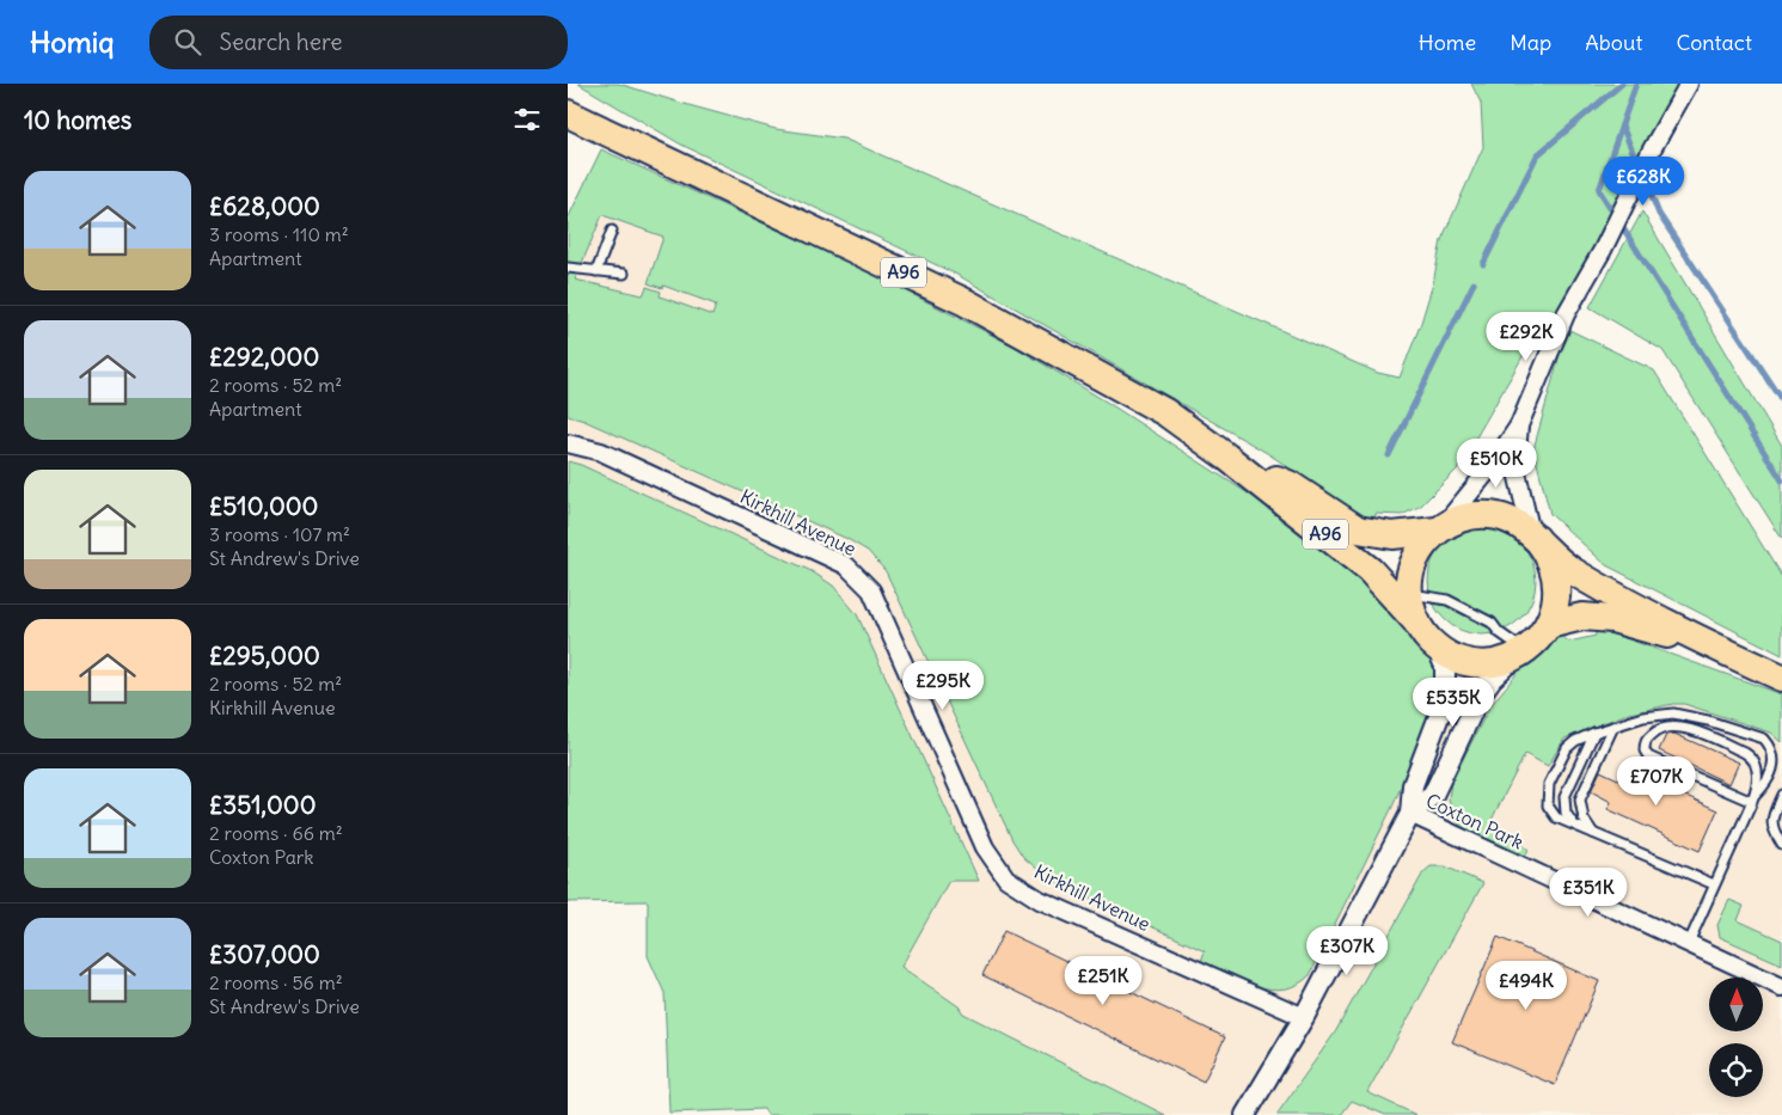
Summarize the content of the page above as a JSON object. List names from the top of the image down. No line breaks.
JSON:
{"streets":{"highway":["A96"],"street":["Kirkhill Avenue","Coxton Park"]},"north":"top","page":{"header":"Homiq","search":"Search here","nav":["Home","Map","About","Contact"],"heading":"10 homes","list":[{"name":"£628,000","note":"3 rooms · 110 m² · Apartment"},{"name":"£292,000","note":"2 rooms · 52 m² · Apartment"},{"name":"£510,000","note":"3 rooms · 107 m² · St Andrew's Drive"},{"name":"£295,000","note":"2 rooms · 52 m² · Kirkhill Avenue"},{"name":"£351,000","note":"2 rooms · 66 m² · Coxton Park"},{"name":"£307,000","note":"2 rooms · 56 m² · St Andrew's Drive"}],"price":["£628K","£292K","£510K","£295K","£535K","£707K","£351K","£307K","£251K","£494K"]}}
